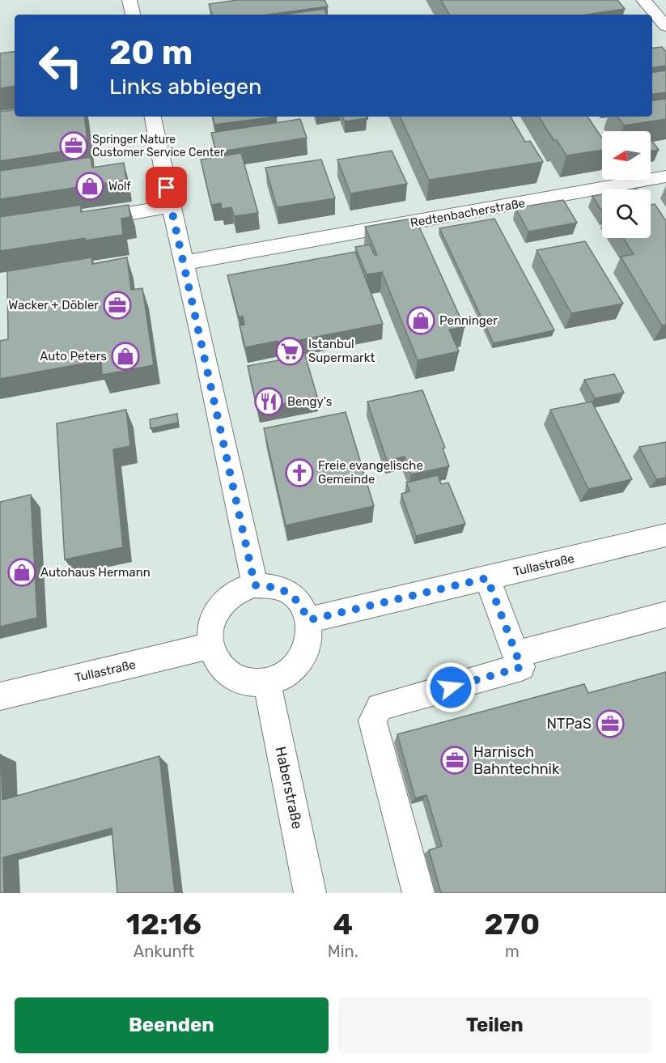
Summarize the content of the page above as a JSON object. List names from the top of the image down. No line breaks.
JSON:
{"streets":{"street":["Redtenbacherstraße","Tullastraße","Haberstraße"]},"crossings":[["Tullastraße","Haberstraße"]],"places":{"office":["Springer Nature Customer Service Center","Wacker + Döbler","NTPaS","Harnisch Bahntechnik"],"shop":["Wolf","Penninger","Auto Peters","Autohaus Hermann"],"supermarket":["Istanbul Supermarkt"],"restaurant":["Bengy's"],"church":["Freie evangelische Gemeinde"]},"north":"left","page":{"turn":["20 m","Links abbiegen"],"eta":["12:16","Ankunft","4","Min.","270","m"],"buttons":["Beenden","Teilen"]}}
